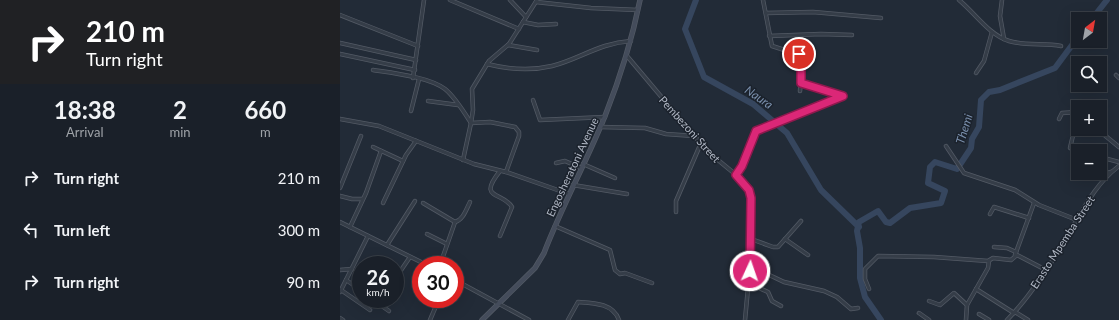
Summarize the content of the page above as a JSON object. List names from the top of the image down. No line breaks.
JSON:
{"streets":{"street":["Pembezoni Street","Engosheratoni Avenue","Erasto Mpemba Street"]},"crossings":[["Pembezoni Street","Engosheratoni Avenue"]],"water":["Naura","Themi"],"north":"top right","page":{"turn":["210 m","Turn right"],"map_buttons":["+","−"],"eta":["18:38","Arrival","2","min","660","m"],"list":[{"name":"Turn right","value":"210 m"},{"name":"Turn left","value":"300 m"},{"name":"Turn right","value":"90 m"}],"speed":"26 km/h","limit":"30"}}
